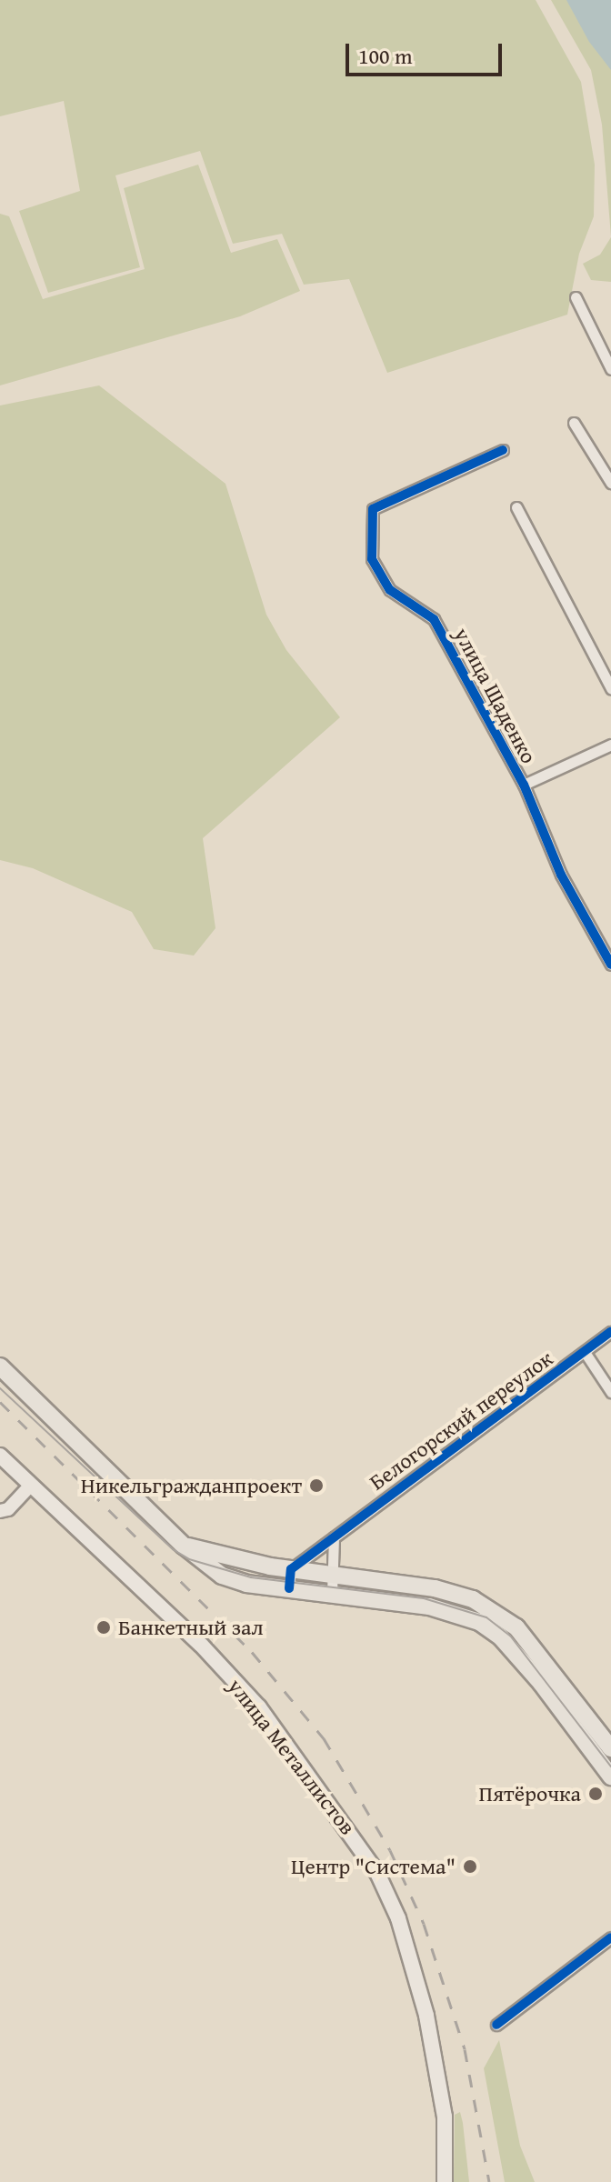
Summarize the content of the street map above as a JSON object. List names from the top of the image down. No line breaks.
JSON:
{"streets":{"main road":["улица Металлистов"],"street":["улица Щаденко","Белогорский переулок"]},"places":["Никельгражданпроект","Банкетный зал","Пятёрочка","Центр \"Система\""],"scale_bar":"100 m"}
